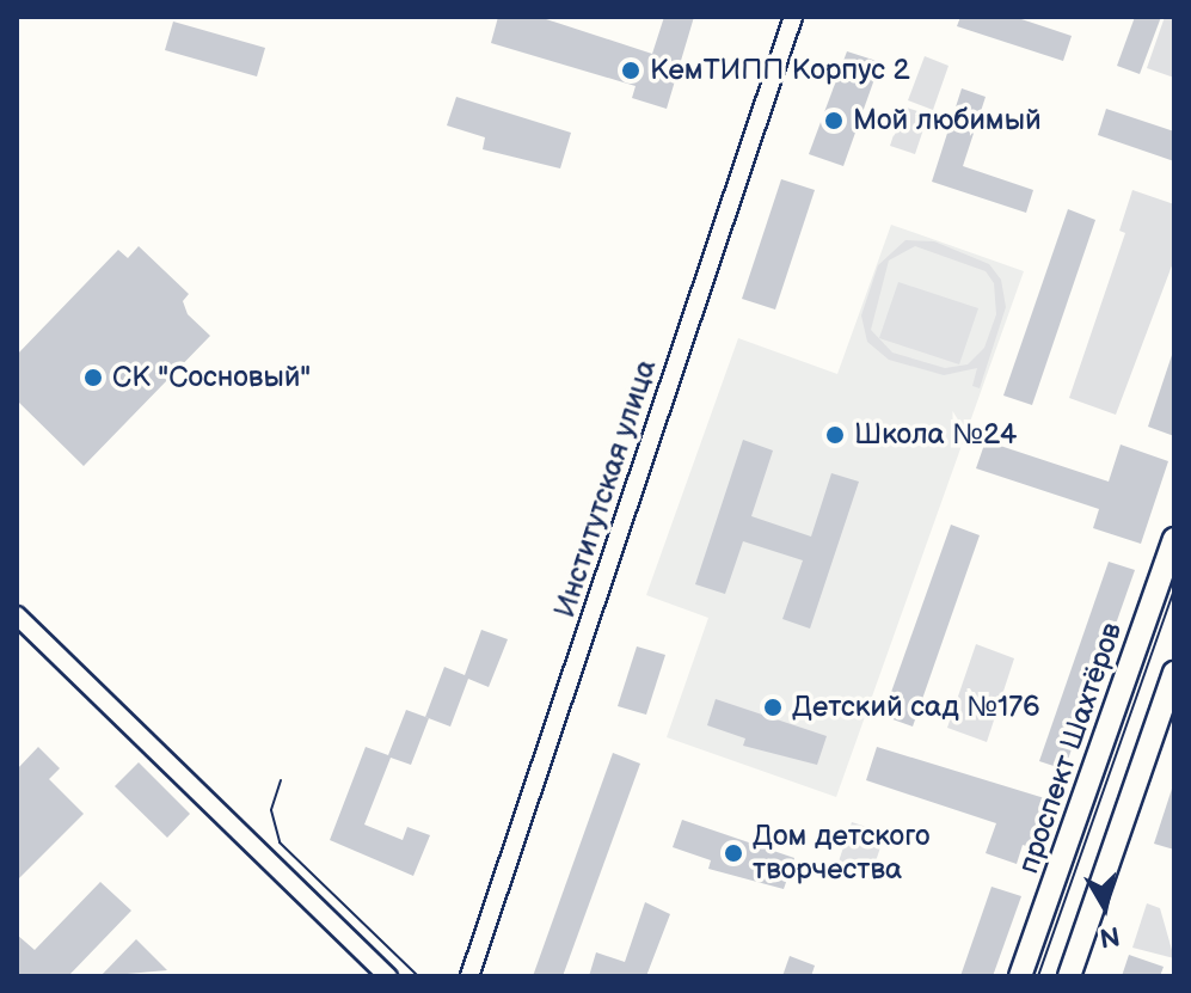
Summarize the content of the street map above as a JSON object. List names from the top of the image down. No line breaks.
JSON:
{"streets":{"main road":["проспект Шахтёров"],"street":["Институтская улица"]},"places":["КемТИПП Корпус 2","Мой любимый","СК \"Сосновый\"","Школа №24","Детский сад №176","Дом детского творчества"],"north":"bottom"}
